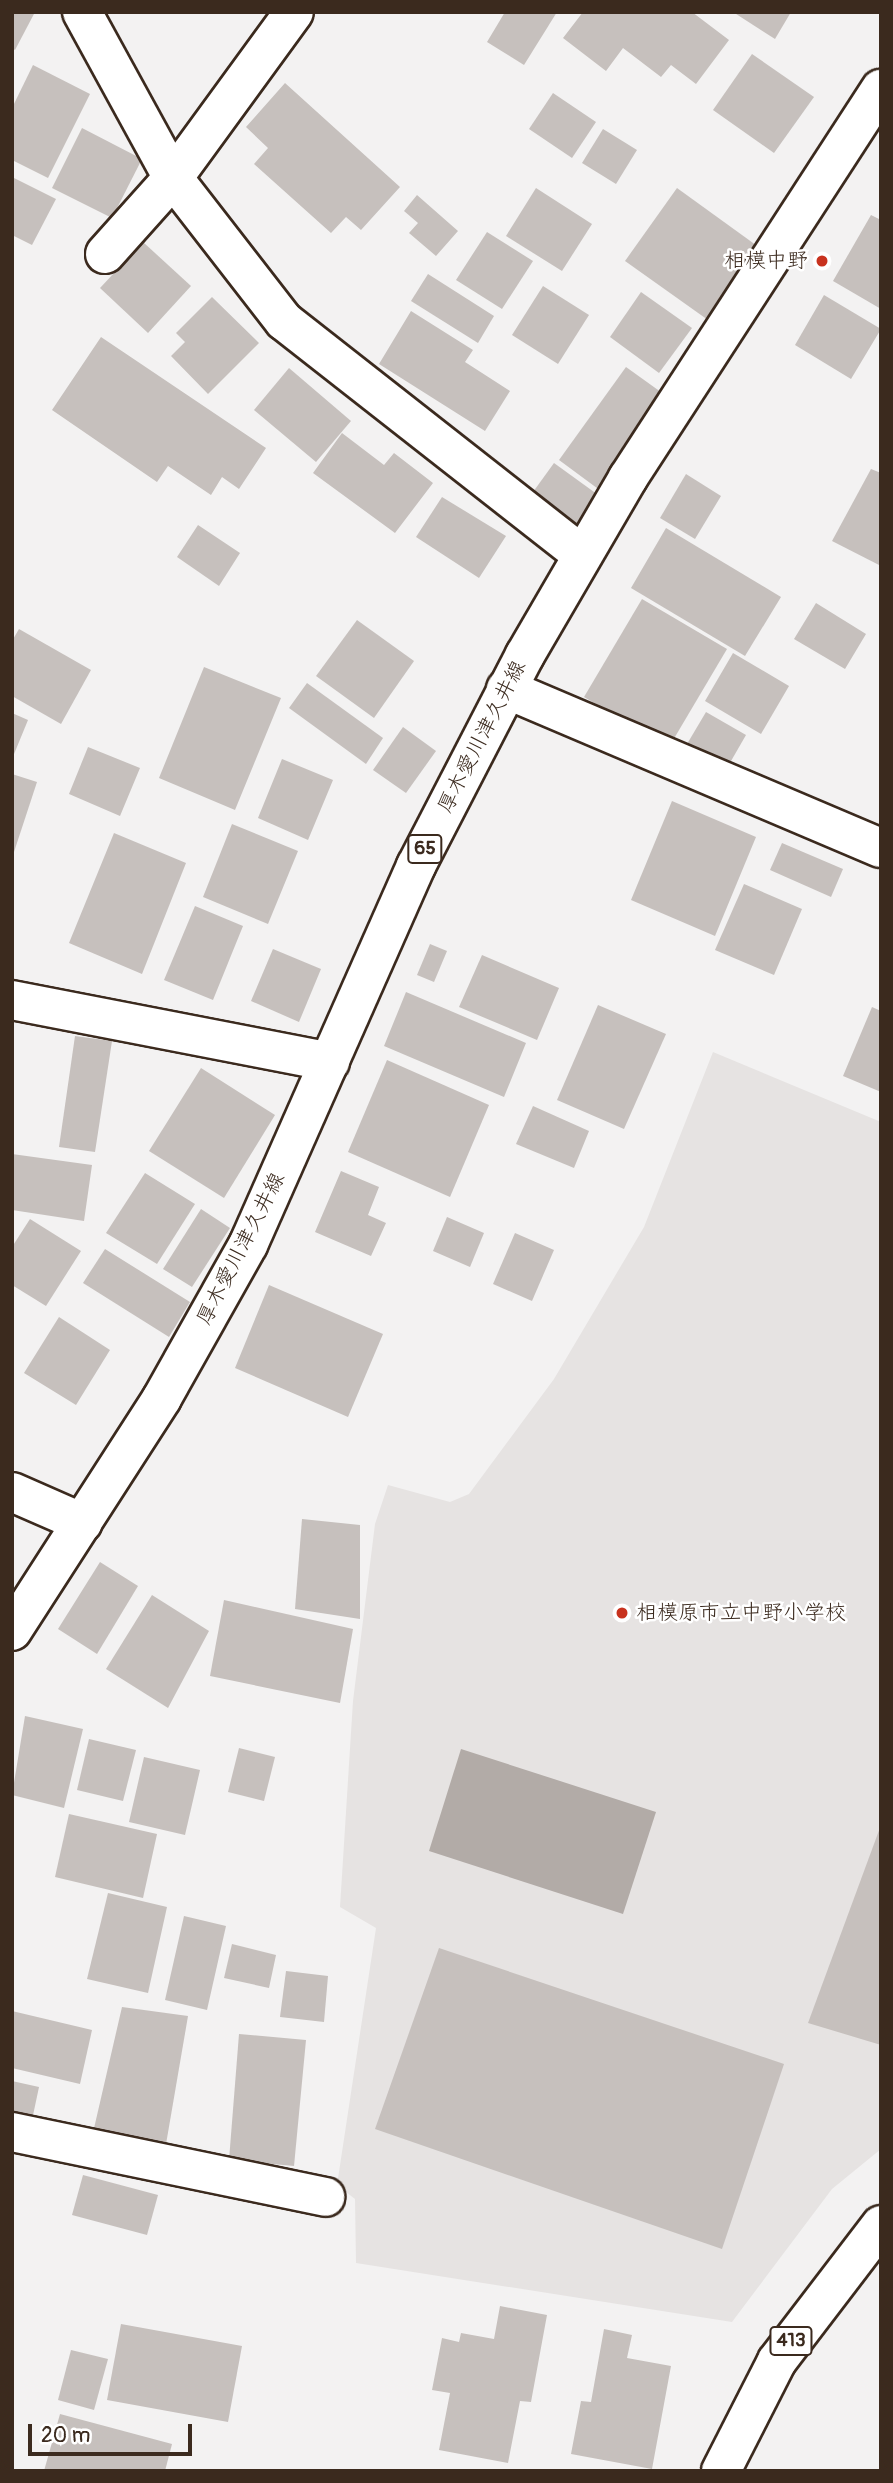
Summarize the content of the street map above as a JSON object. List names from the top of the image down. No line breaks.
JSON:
{"streets":{"main road":["厚木愛川津久井線","65","413"]},"places":["相模中野","相模原市立中野小学校"],"scale_bar":"20 m"}
